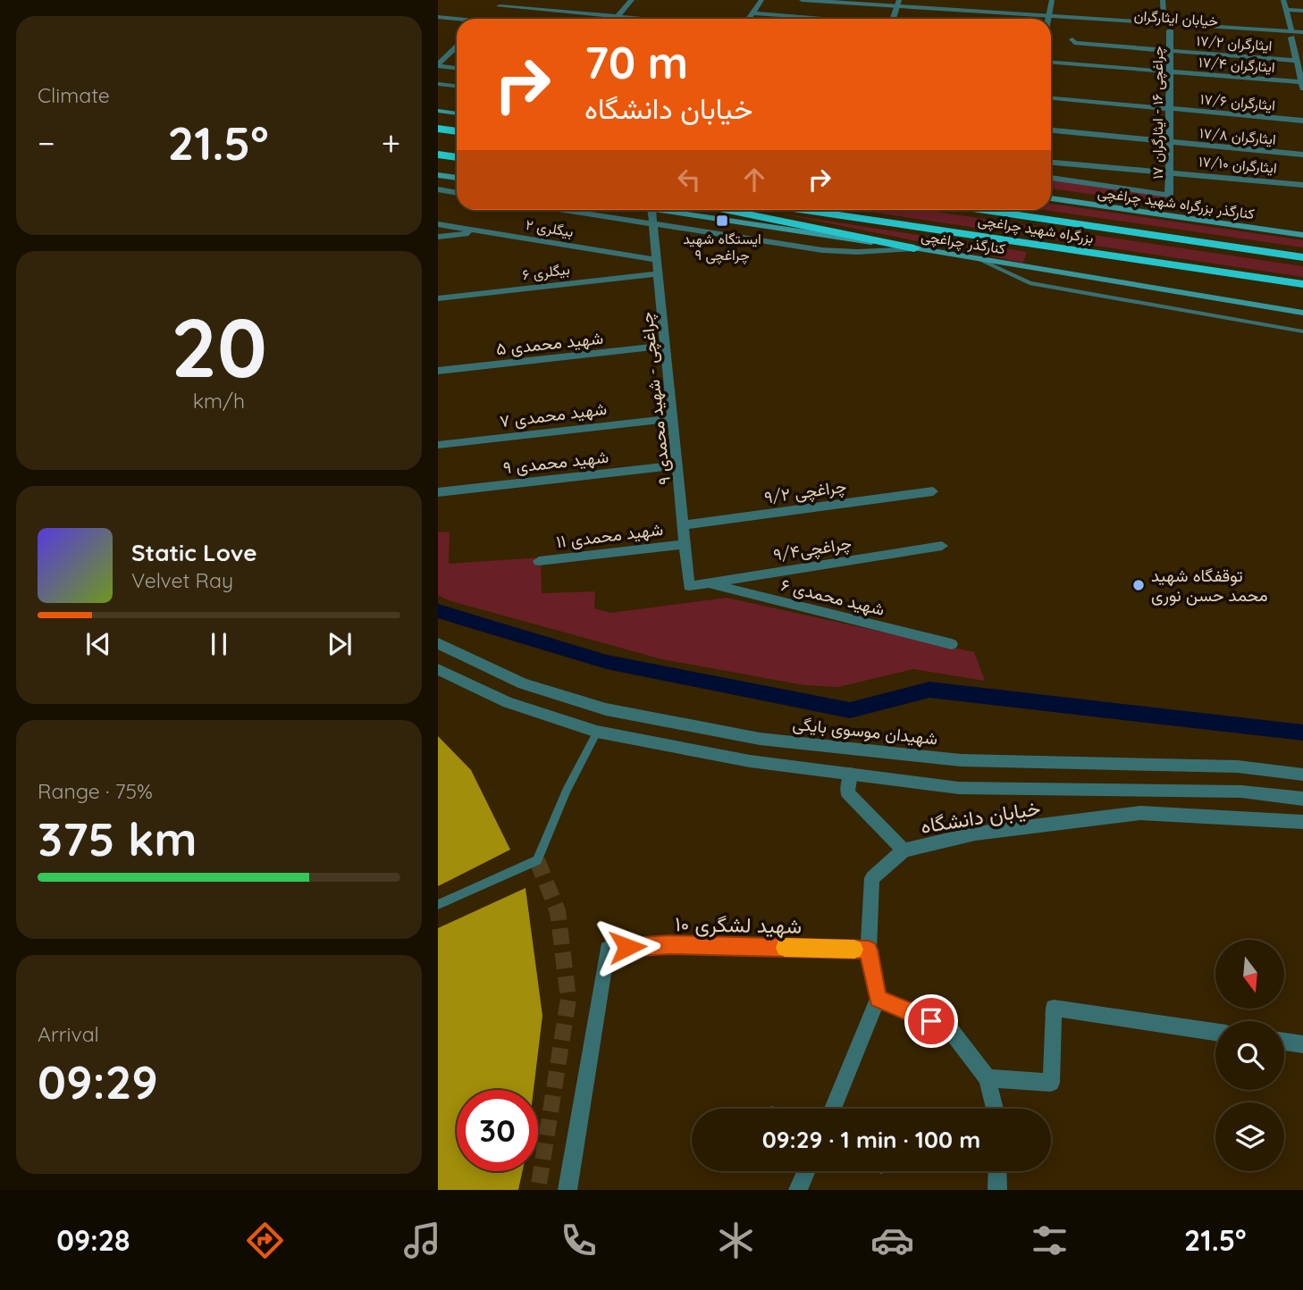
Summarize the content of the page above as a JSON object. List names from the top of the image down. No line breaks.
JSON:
{"streets":{"highway":["بزرگراه شهید چراغچی"],"main road":["کنارگذر بزرگراه شهید چراغچی","کنارگذر چراغچی"],"street":["خیابان ایثارگران","ایثارگران ۱۷/۲","ایثارگران ۱۷/۴","ایثارگران ۱۷/۶","چراغچی ۱۶ - ایثارگران ۱۷","ایثارگران ۱۷/۸","ایثارگران ۱۷/۱۰","بیگلری ۲","بیگلری ۶","شهید محمدی ۵","۹ چراغچی - شهید محمدی","شهید محمدی ۷","شهید محمدی ۹","۹/۲ چراغچی","شهید محمدی ۱۱","۹/۴چراغچی","شهید محمدی ۶","شهیدان موسوی بایگی","خیابان دانشگاه","شهید لشگری ۱۰"]},"crossings":[["خیابان ایثارگران","چراغچی ۱۶ - ایثارگران ۱۷"],["ایثارگران ۱۷/۲","چراغچی ۱۶ - ایثارگران ۱۷"],["ایثارگران ۱۷/۴","چراغچی ۱۶ - ایثارگران ۱۷"],["ایثارگران ۱۷/۶","چراغچی ۱۶ - ایثارگران ۱۷"],["چراغچی ۱۶ - ایثارگران ۱۷","ایثارگران ۱۷/۸"],["چراغچی ۱۶ - ایثارگران ۱۷","ایثارگران ۱۷/۱۰"],["بیگلری ۲","۹ چراغچی - شهید محمدی"],["بیگلری ۶","۹ چراغچی - شهید محمدی"],["شهید محمدی ۵","۹ چراغچی - شهید محمدی"],["۹ چراغچی - شهید محمدی","شهید محمدی ۷"],["۹ چراغچی - شهید محمدی","شهید محمدی ۹"],["۹ چراغچی - شهید محمدی","۹/۲ چراغچی"],["۹ چراغچی - شهید محمدی","شهید محمدی ۱۱"],["۹ چراغچی - شهید محمدی","۹/۴چراغچی"],["۹/۴چراغچی","شهید محمدی ۶"],["خیابان دانشگاه","شهید لشگری ۱۰"]],"places":{"transit":["ایستگاه شهید چراغچی ۹"],"other":["توقفگاه شهید محمد حسن نوری"]},"north":"bottom","page":{"tile":["Climate",["20","km/h"],["Range · 75%","375 km"],["Arrival","09:29"]],"turn":["70 m","خیابان دانشگاه"],"heat":["−","21.5°","+"],"song":["Static Love","Velvet Ray"],"limit":"30","trip":"09:29 · 1 min · 100 m","tabs":["09:28","21.5°"]}}
